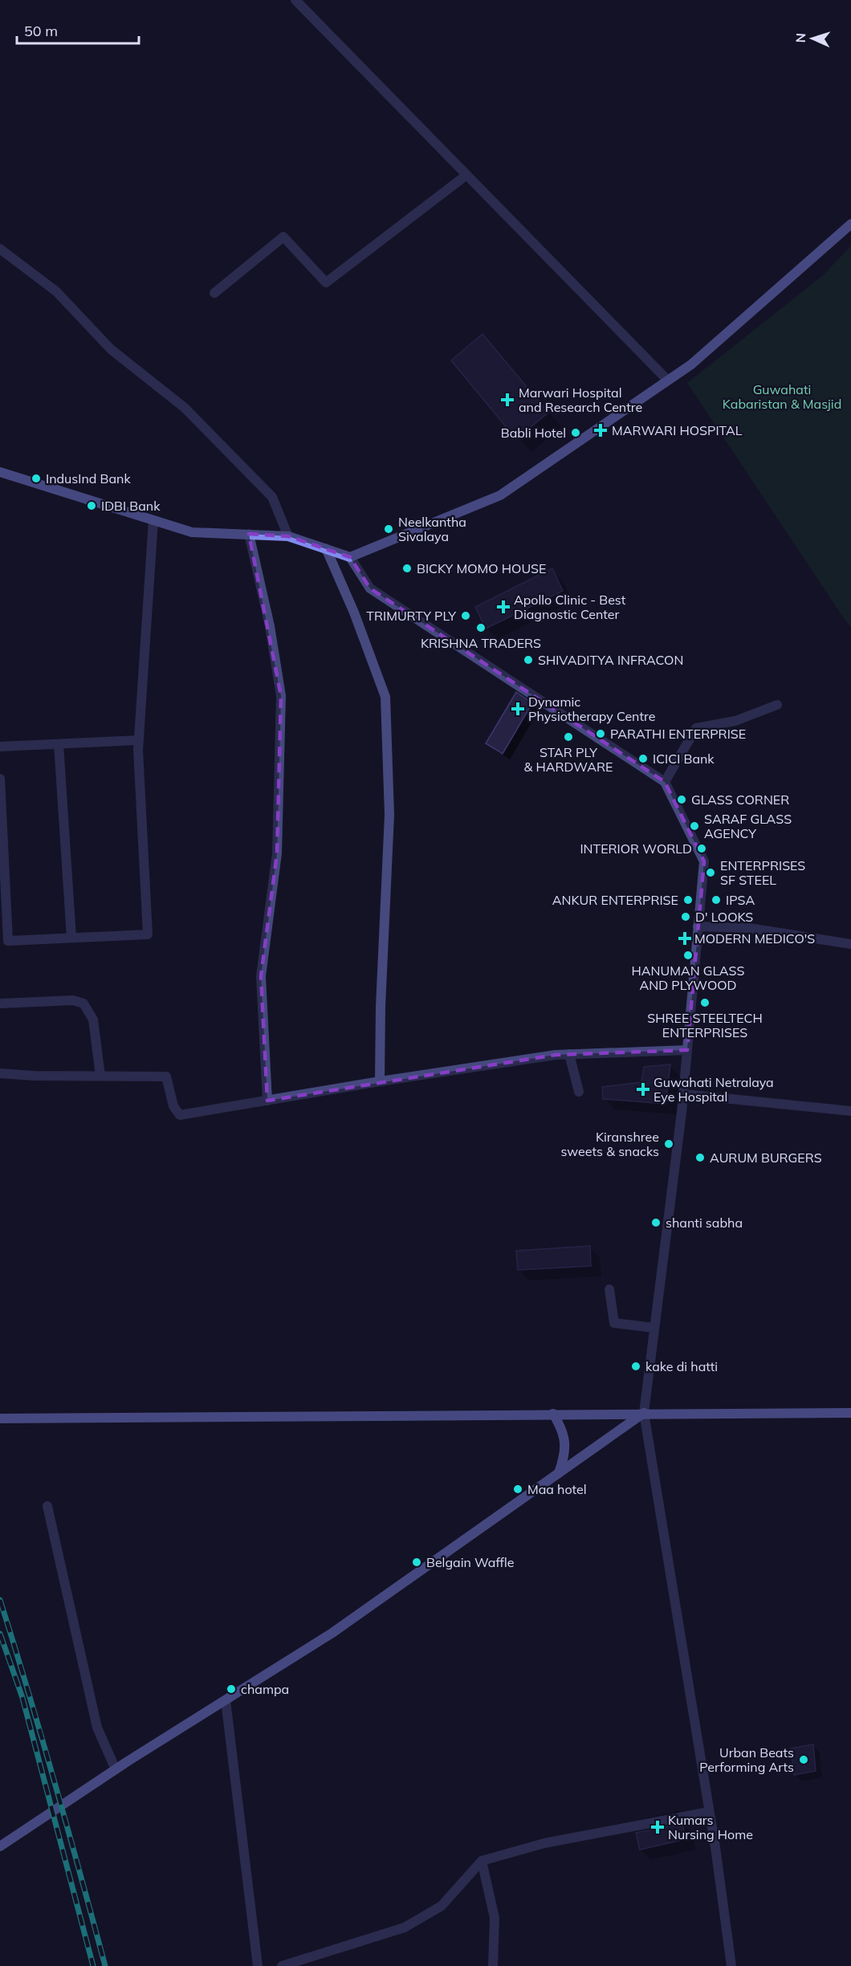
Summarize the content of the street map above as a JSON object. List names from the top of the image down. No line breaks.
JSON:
{"parks":["Guwahati Kabaristan & Masjid"],"places":{"health":["Marwari Hospital and Research Centre","MARWARI HOSPITAL","Apollo Clinic - Best Diagnostic Center","Dynamic Physiotherapy Centre","MODERN MEDICO'S","Guwahati Netralaya Eye Hospital","Kumars Nursing Home"],"other":["Babli Hotel","IndusInd Bank","IDBI Bank","Neelkantha Sivalaya","BICKY MOMO HOUSE","TRIMURTY PLY","KRISHNA TRADERS","SHIVADITYA INFRACON","PARATHI ENTERPRISE","STAR PLY & HARDWARE","ICICI Bank","GLASS CORNER","SARAF GLASS AGENCY","INTERIOR WORLD","ENTERPRISES SF STEEL","ANKUR ENTERPRISE","IPSA","D' LOOKS","HANUMAN GLASS AND PLYWOOD","SHREE STEELTECH ENTERPRISES","Kiranshree sweets & snacks","AURUM BURGERS","shanti sabha","kake di hatti","Maa hotel","Belgain Waffle","champa","Urban Beats Performing Arts"]},"scale_bar":"50 m","north":"left"}
